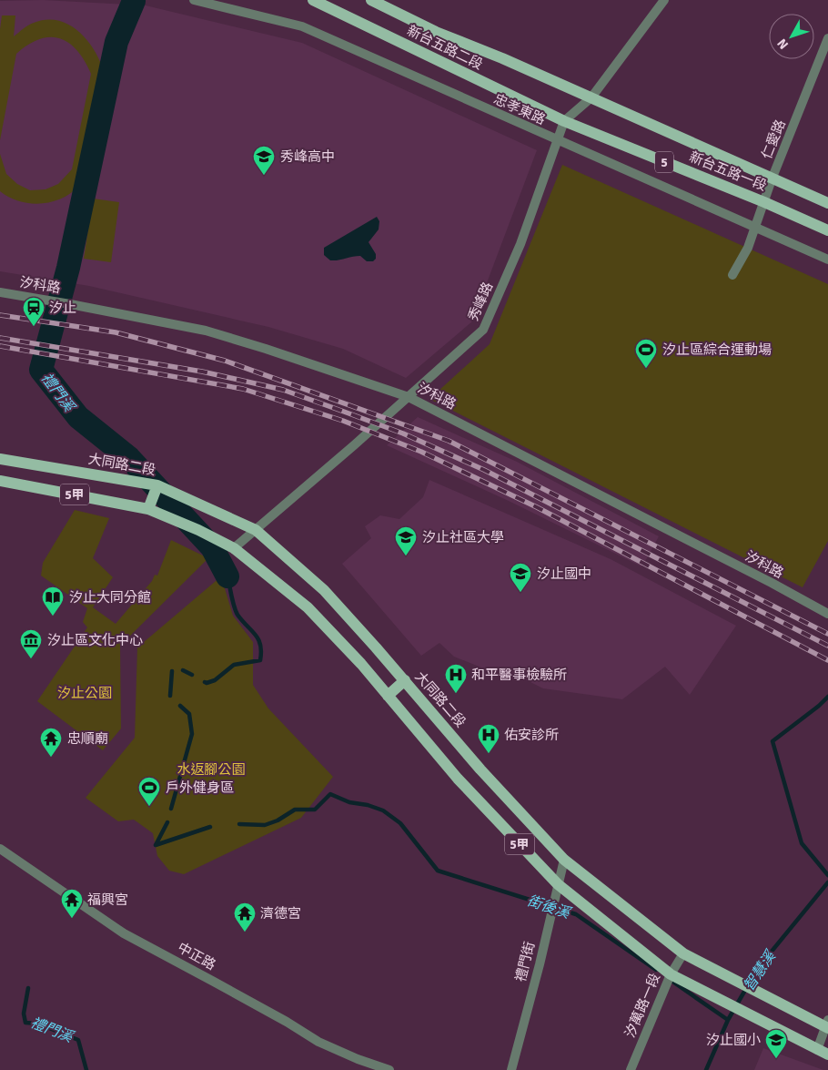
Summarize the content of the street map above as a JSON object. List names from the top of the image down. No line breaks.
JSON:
{"streets":{"main road":["新台五路二段","5","新台五路一段","大同路二段","5甲"],"street":["忠孝東路","仁愛路","汐科路","秀峰路","中正路","禮門街","汐萬路一段"]},"crossings":[["新台五路二段","新台五路一段"],["新台五路二段","秀峰路"],["忠孝東路","仁愛路"],["忠孝東路","秀峰路"],["仁愛路","新台五路一段"],["新台五路一段","秀峰路"],["汐科路","秀峰路"],["秀峰路","大同路二段"],["秀峰路","5甲"],["大同路二段","禮門街"],["大同路二段","汐萬路一段"],["5甲","禮門街"],["5甲","汐萬路一段"]],"water":["禮門溪","街後溪","智慧溪"],"parks":["汐止公園","水返腳公園"],"places":{"school or university":["秀峰高中","汐止社區大學","汐止國中","汐止國小"],"station":["汐止"],"sports":["汐止區綜合運動場","戶外健身區"],"library":["汐止大同分館"],"museum":["汐止區文化中心"],"hospital":["和平醫事檢驗所","佑安診所"],"temple":["忠順廟","福興宮","濟德宮"]},"north":"bottom left"}
